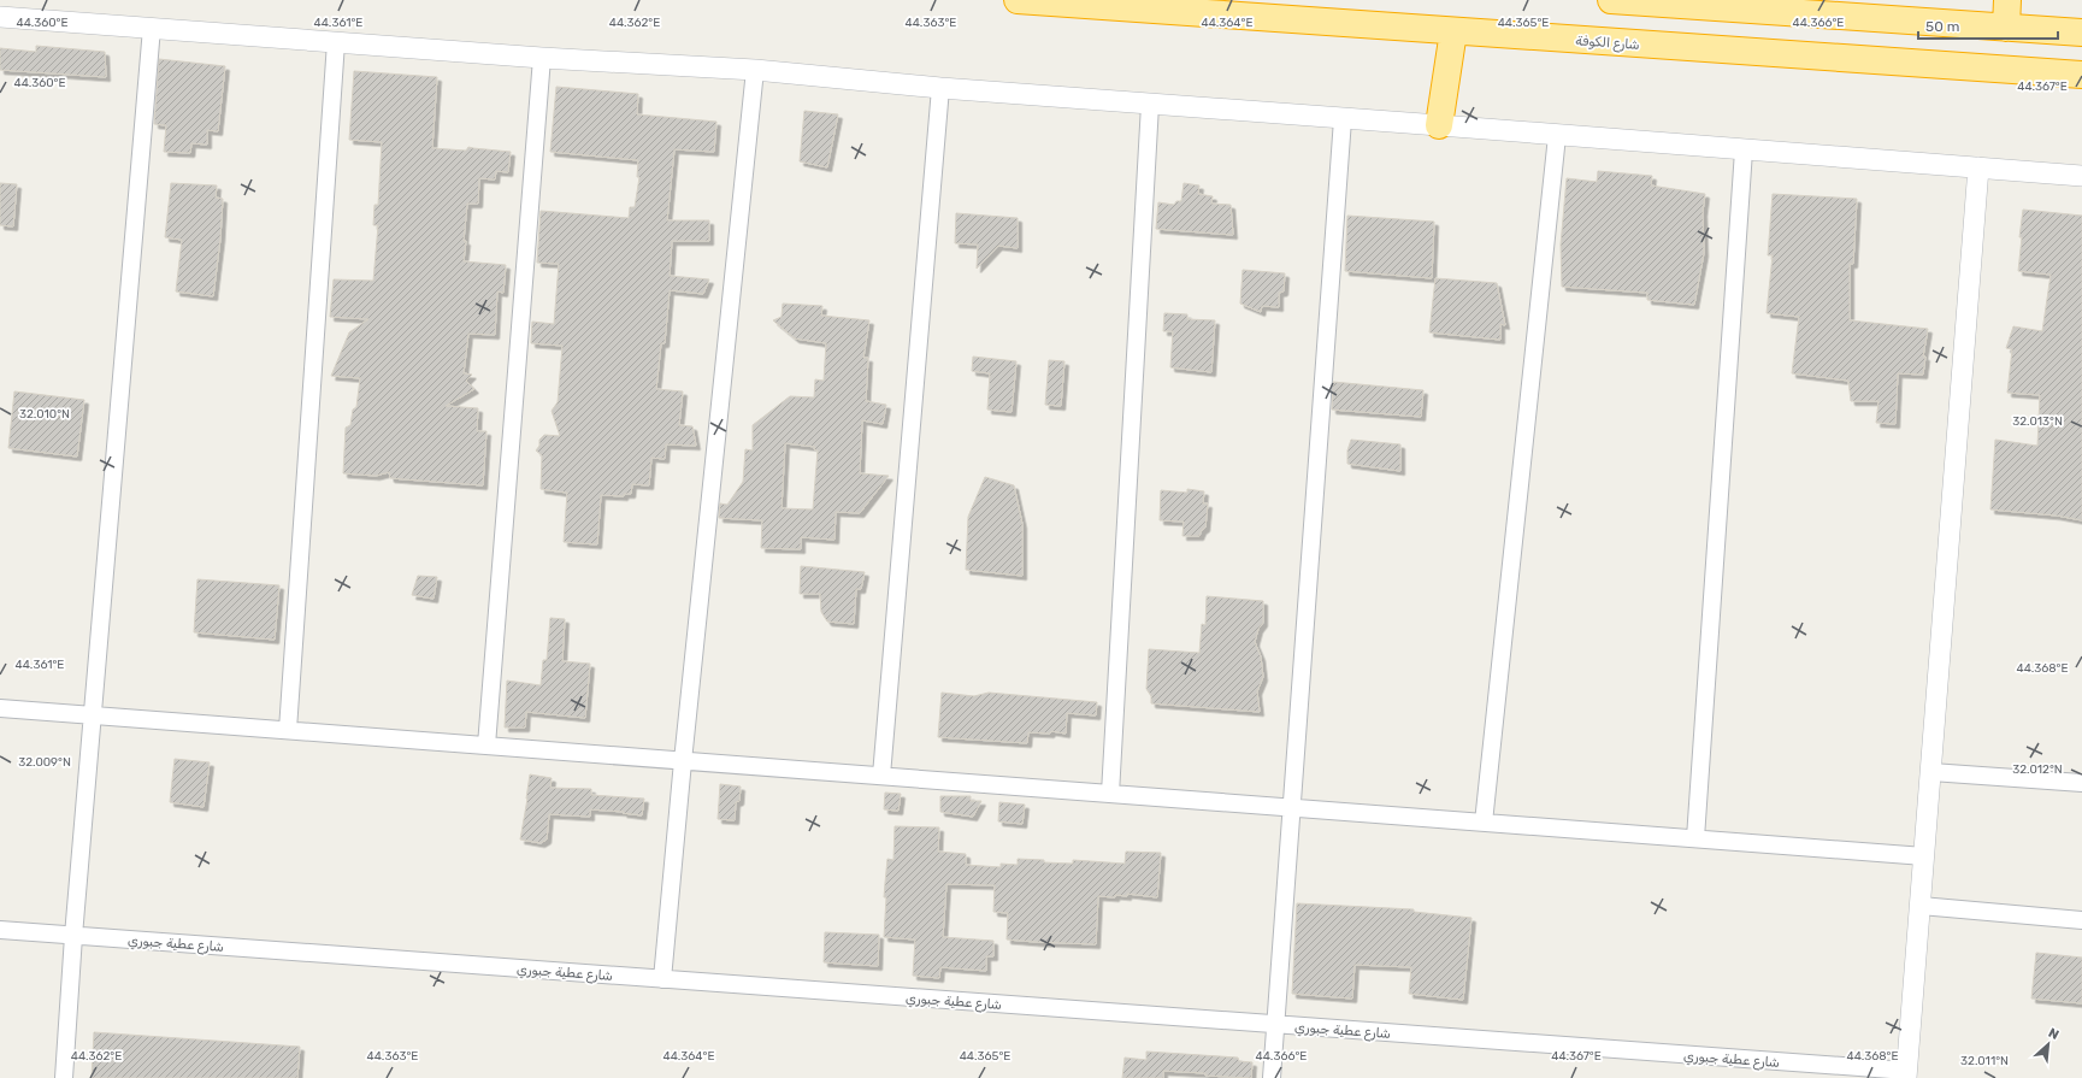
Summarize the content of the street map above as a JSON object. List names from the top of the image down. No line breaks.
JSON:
{"streets":{"highway":["شارع الكوفة"],"street":["شارع عطية جبوري"]},"scale_bar":"50 m","north":"top right","coordinates":["44.360°E","44.361°E","44.362°E","44.363°E","44.364°E","44.365°E","44.366°E","44.367°E","32.010°N","32.013°N","44.368°E","32.009°N","32.012°N","32.011°N"]}
